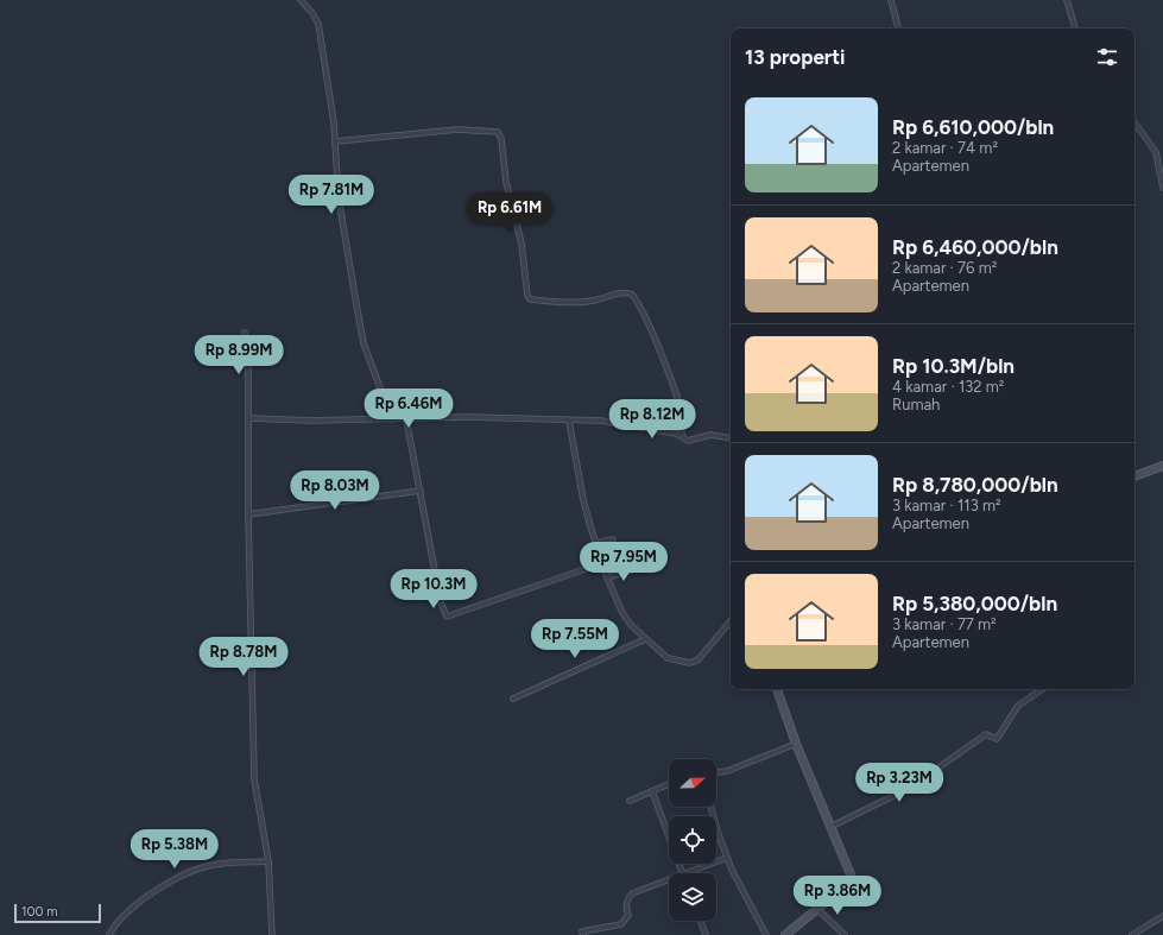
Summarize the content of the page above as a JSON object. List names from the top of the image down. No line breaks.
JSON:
{"scale_bar":"100 m","north":"right","page":{"heading":"13 properti","list":[{"name":"Rp 6,610,000/bln","note":"2 kamar · 74 m² · Apartemen"},{"name":"Rp 6,460,000/bln","note":"2 kamar · 76 m² · Apartemen"},{"name":"Rp 10.3M/bln","note":"4 kamar · 132 m² · Rumah"},{"name":"Rp 8,780,000/bln","note":"3 kamar · 113 m² · Apartemen"},{"name":"Rp 5,380,000/bln","note":"3 kamar · 77 m² · Apartemen"}],"price":["Rp 7.81M","Rp 6.61M","Rp 8.99M","Rp 6.46M","Rp 8.12M","Rp 8.03M","Rp 7.95M","Rp 10.3M","Rp 7.55M","Rp 8.78M","Rp 3.23M","Rp 5.38M","Rp 3.86M"],"scale":"100 m"}}
